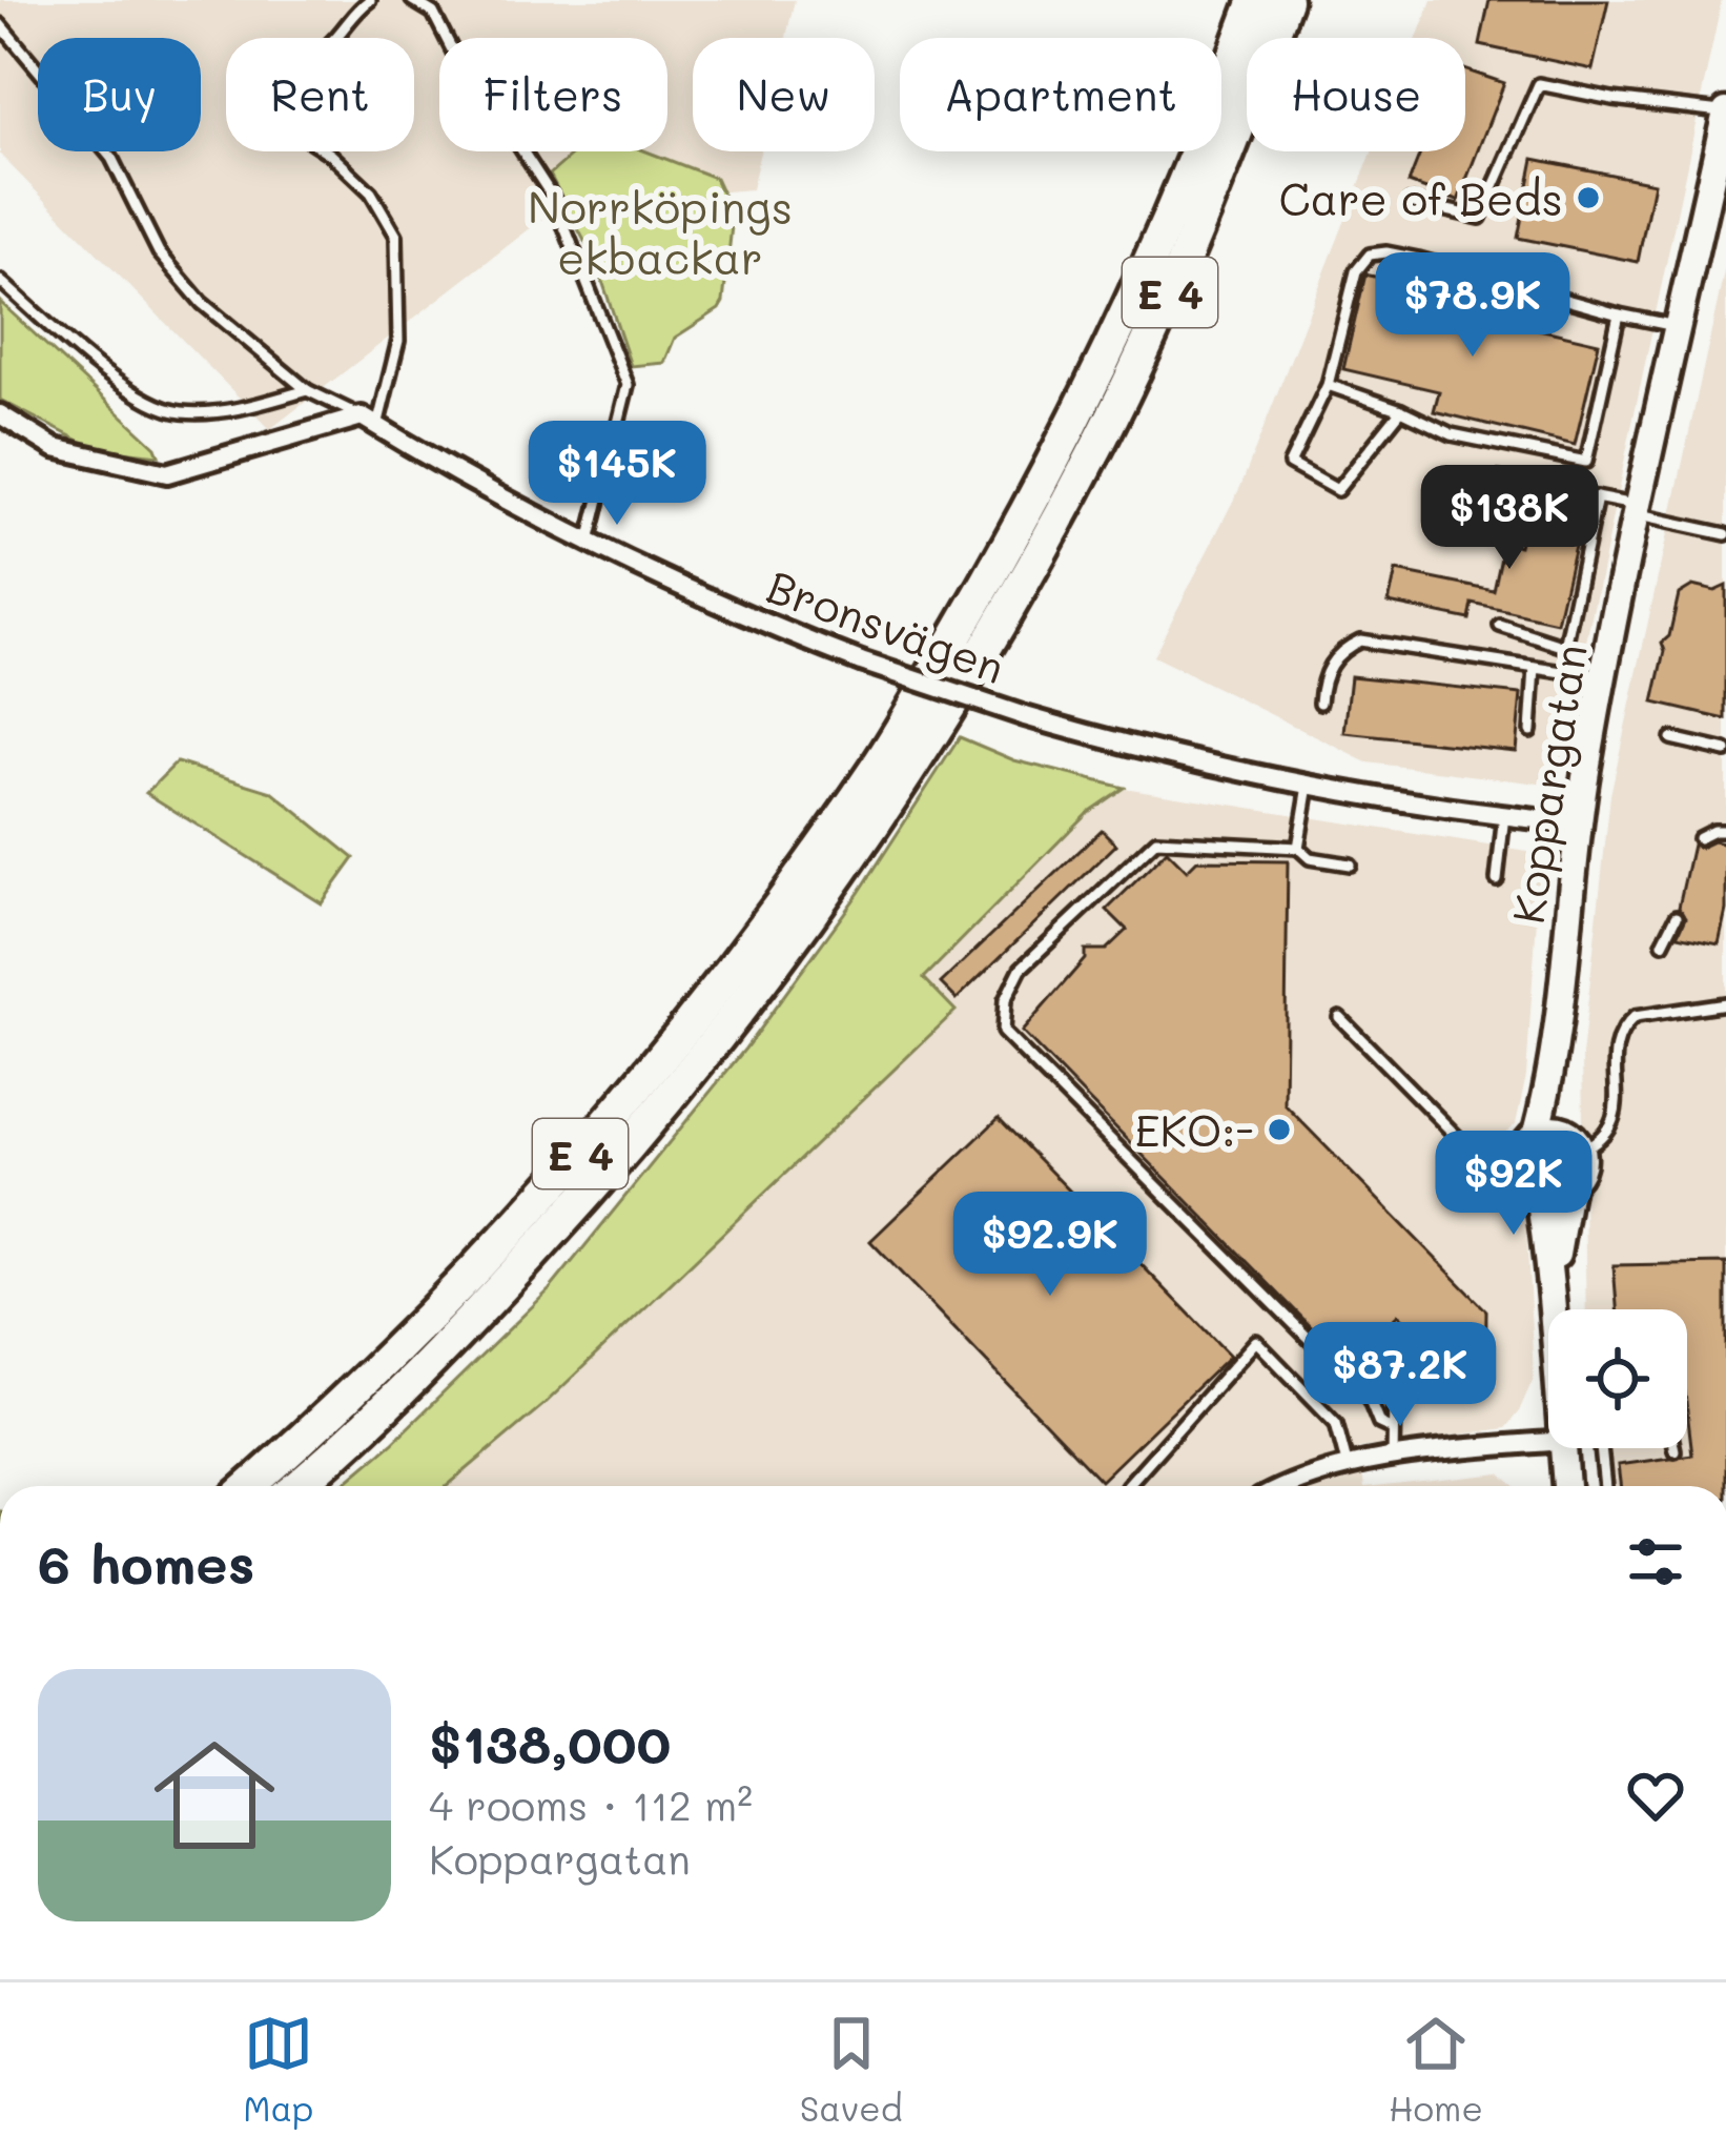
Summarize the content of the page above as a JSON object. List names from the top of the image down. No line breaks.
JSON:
{"streets":{"highway":["E 4"],"street":["Bronsvägen","Koppargatan"]},"crossings":[["Bronsvägen","Koppargatan"]],"parks":["Norrköpings ekbackar"],"places":["Care of Beds","EKO:-"],"page":{"chip":["Buy","Rent","Filters","New","Apartment","House"],"price":["$78.9K","$145K","$138K","$92K","$92.9K","$87.2K"],"heading":"6 homes","list":[{"name":"$138,000","note":"4 rooms · 112 m² · Koppargatan"}],"tabs":["Map","Saved","Home"]}}
